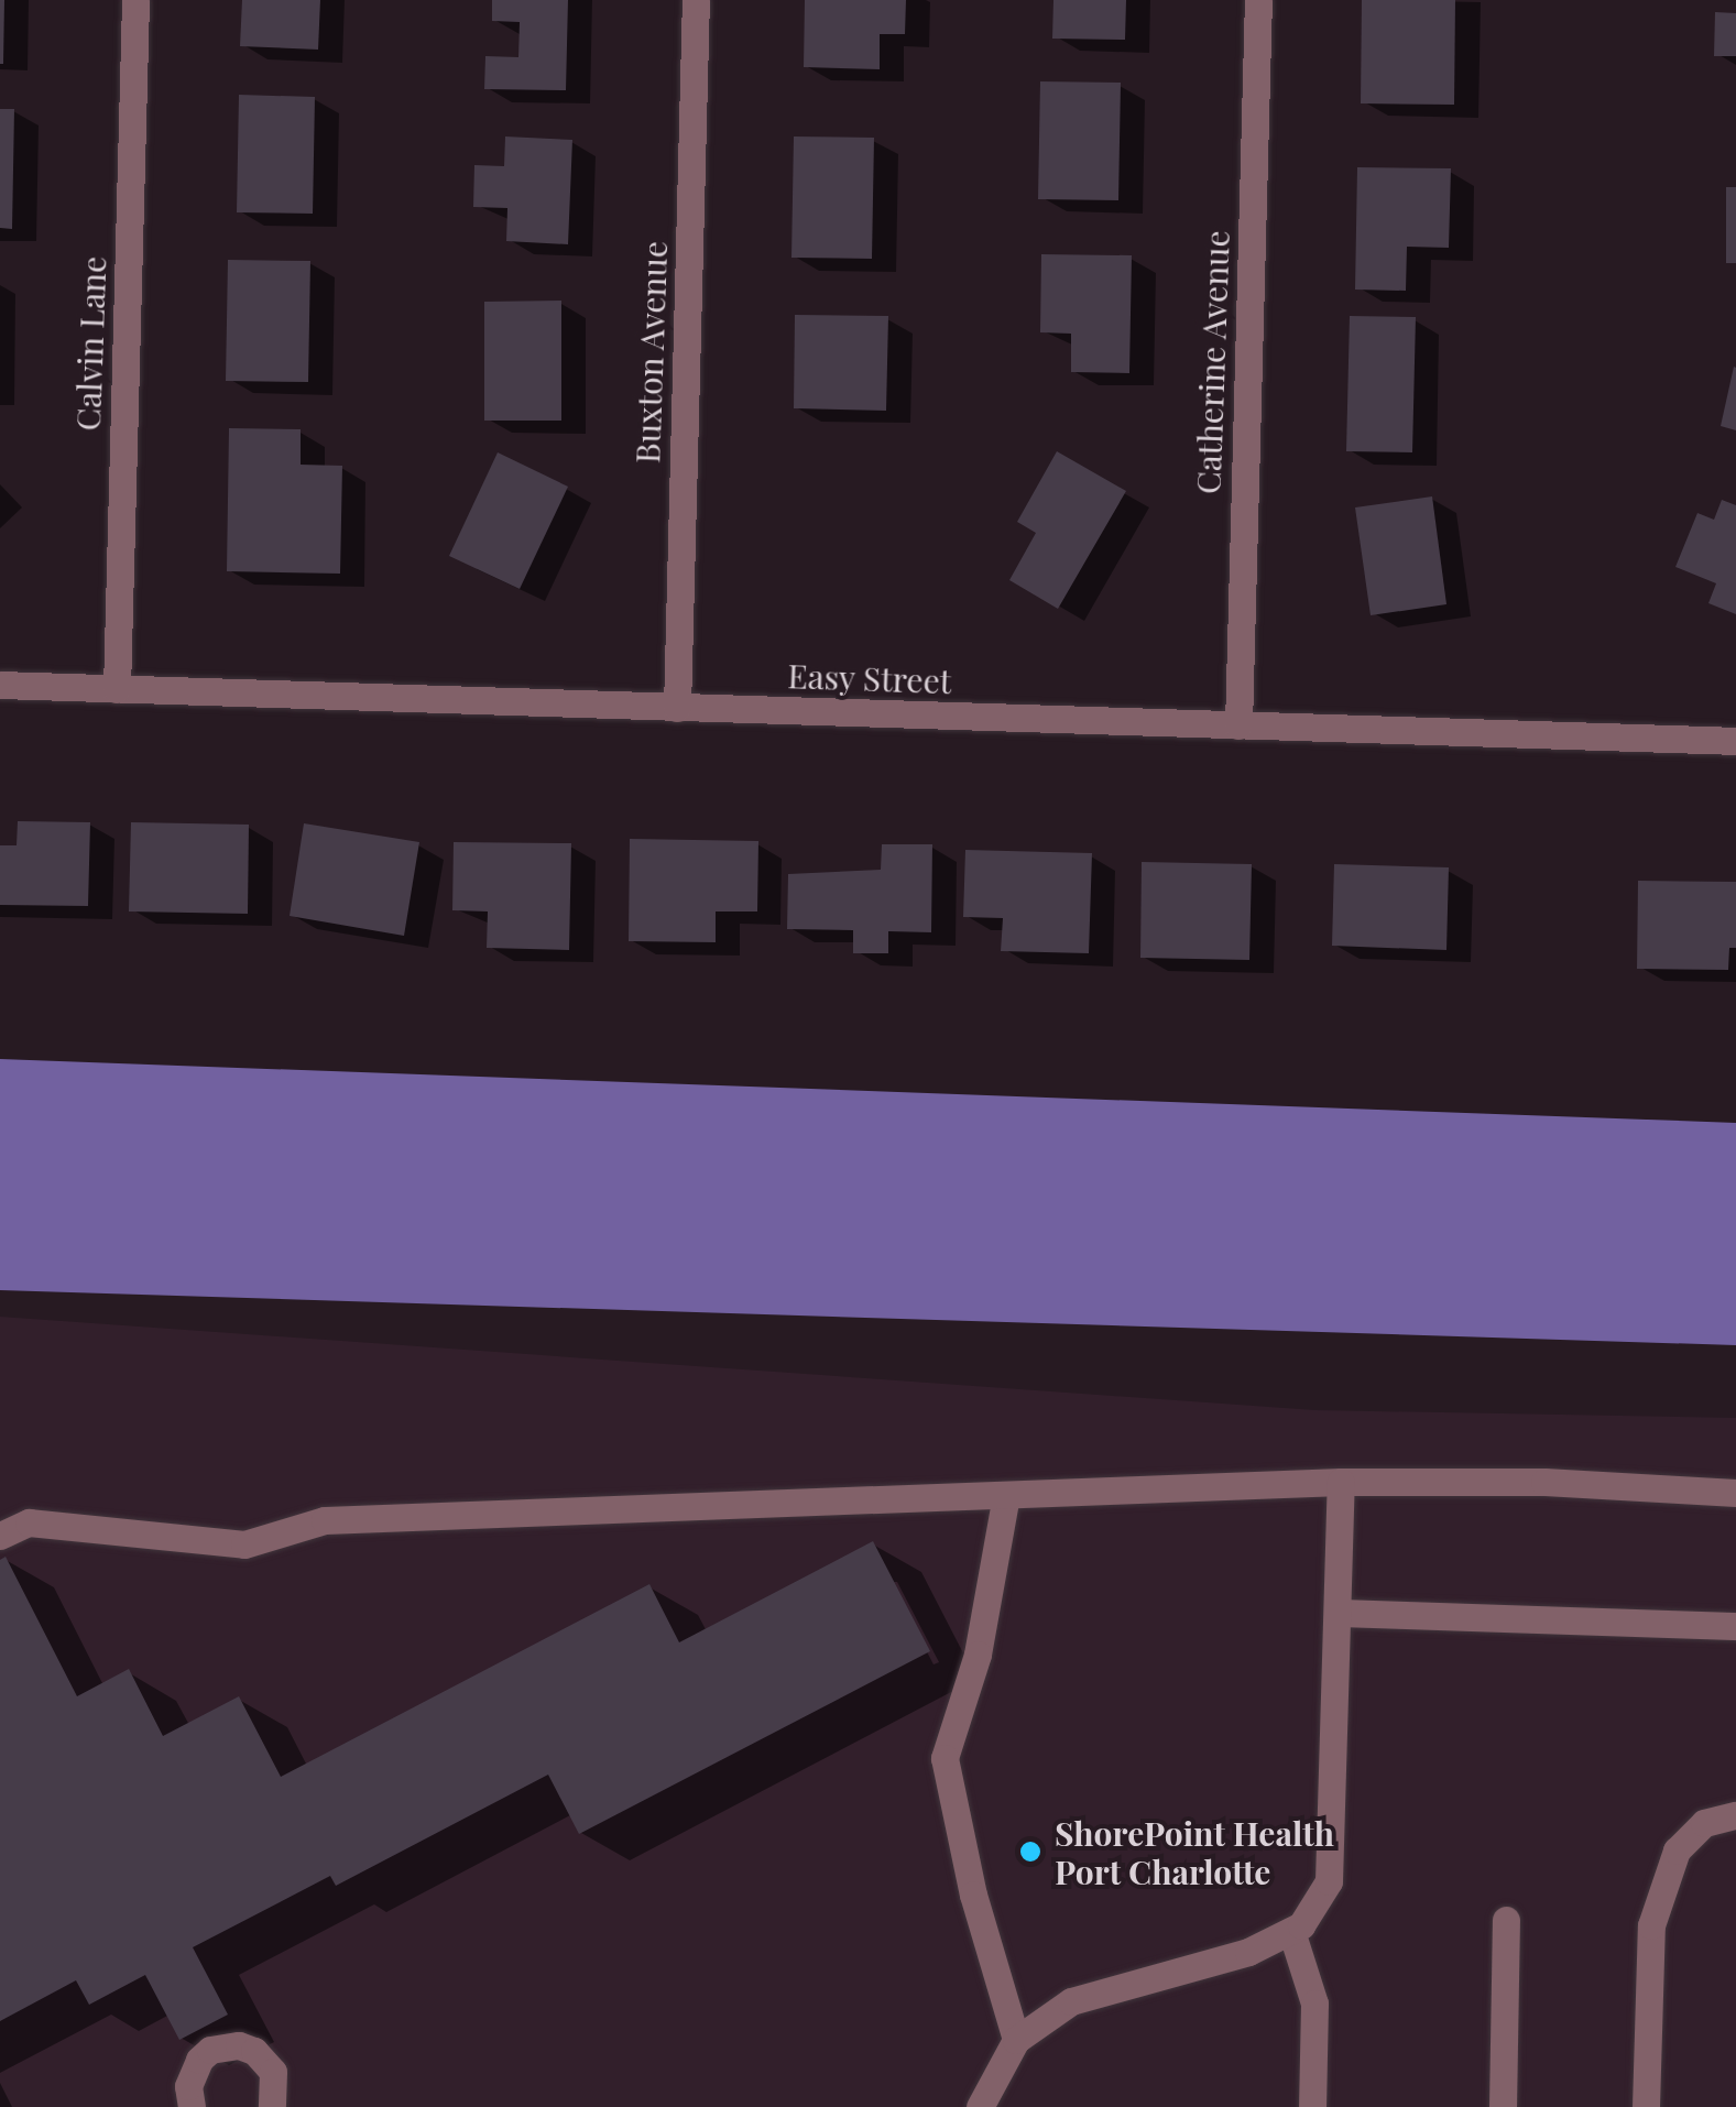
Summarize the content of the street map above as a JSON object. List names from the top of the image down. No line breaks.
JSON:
{"streets":{"street":["Calvin Lane","Buxton Avenue","Catherine Avenue","Easy Street"]},"crossings":[["Calvin Lane","Easy Street"],["Buxton Avenue","Easy Street"],["Catherine Avenue","Easy Street"]],"places":["ShorePoint Health Port Charlotte"]}
